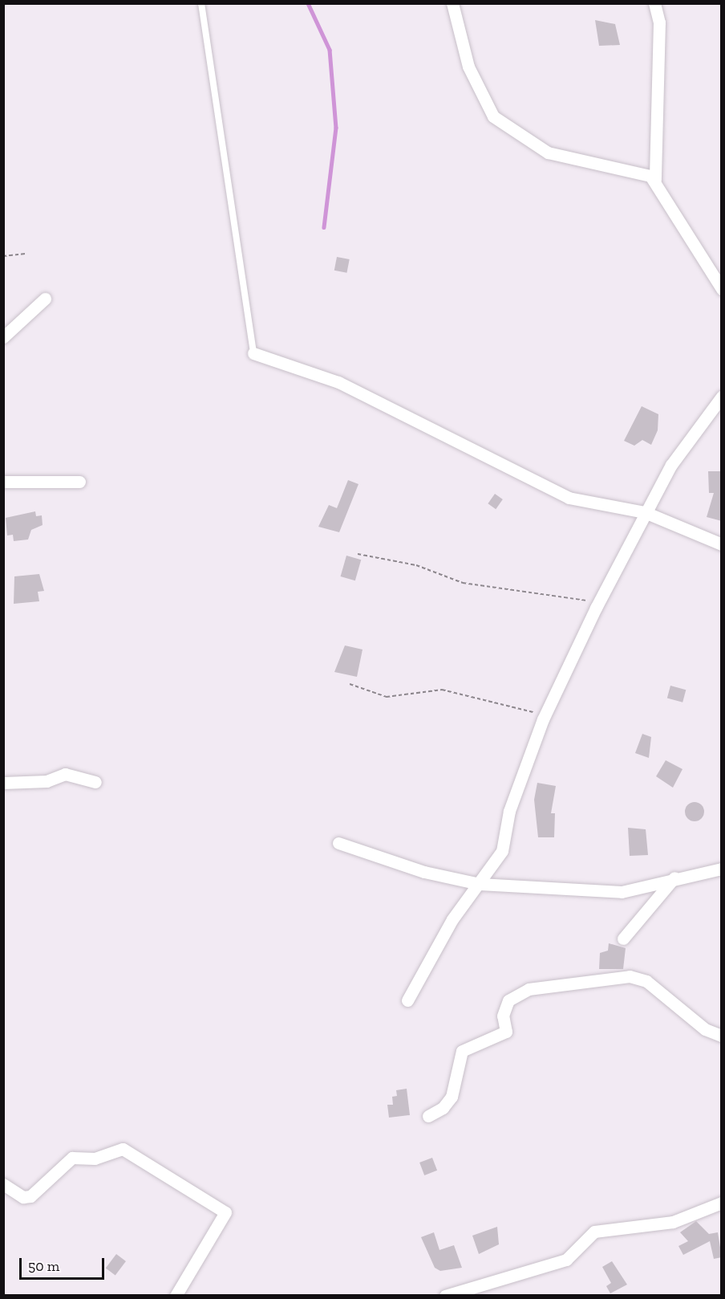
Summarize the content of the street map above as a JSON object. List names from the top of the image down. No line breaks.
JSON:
{"scale_bar":"50 m"}
